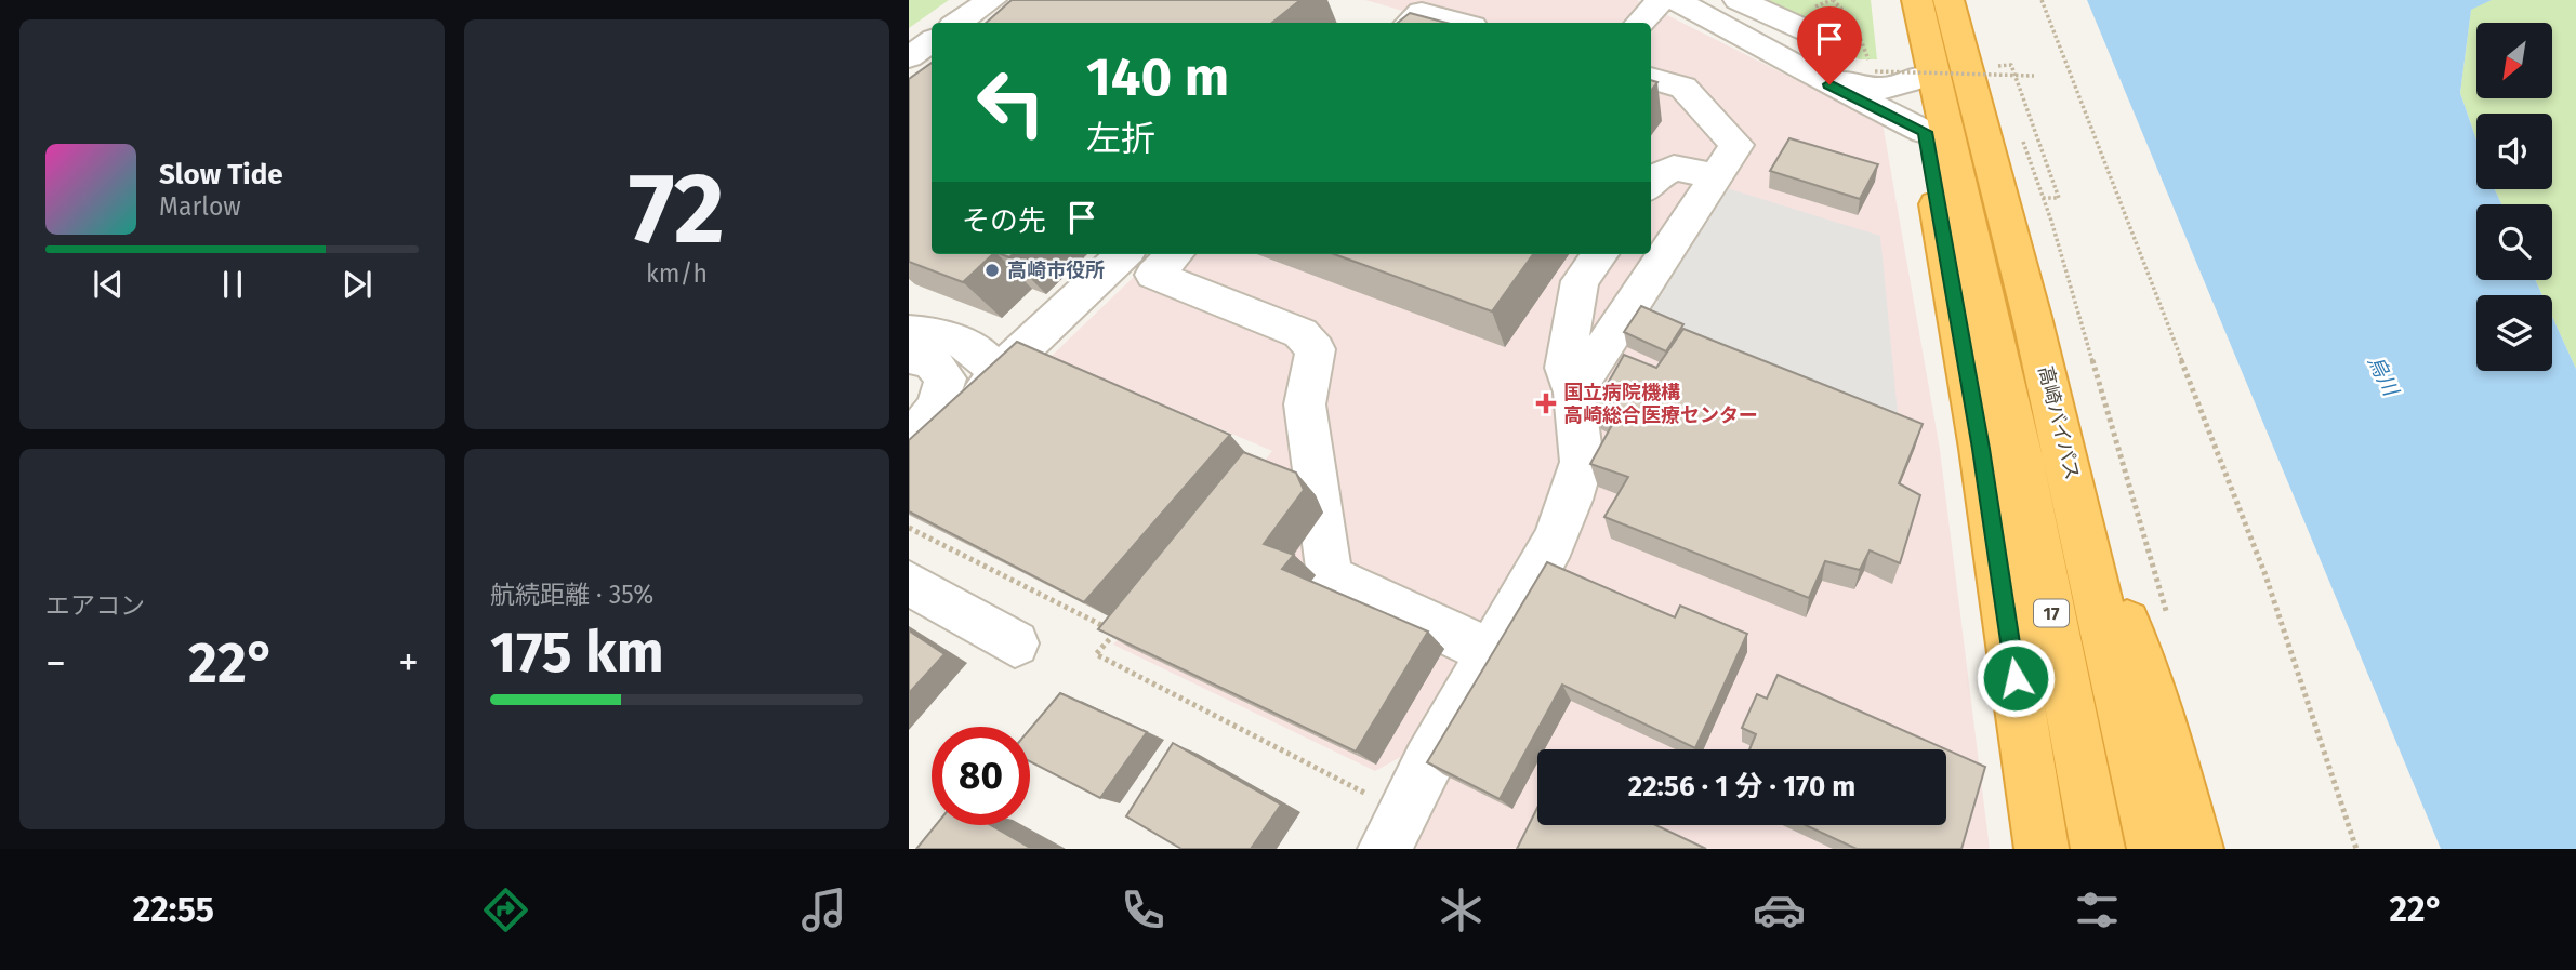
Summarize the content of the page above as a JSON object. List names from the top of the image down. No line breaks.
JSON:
{"streets":{"highway":["高崎バイパス","17"]},"water":["烏川"],"places":{"other":["高崎市役所"],"health":["国立病院機構 高崎総合医療センター"]},"north":"bottom left","page":{"tile":[["72","km/h"],"エアコン",["航続距離 · 35%","175 km"]],"turn":["140 m","左折"],"song":["Slow Tide","Marlow"],"then":"その先","heat":["−","22°","+"],"limit":"80","trip":"22:56 · 1 分 · 170 m","tabs":["22:55","22°"]}}
